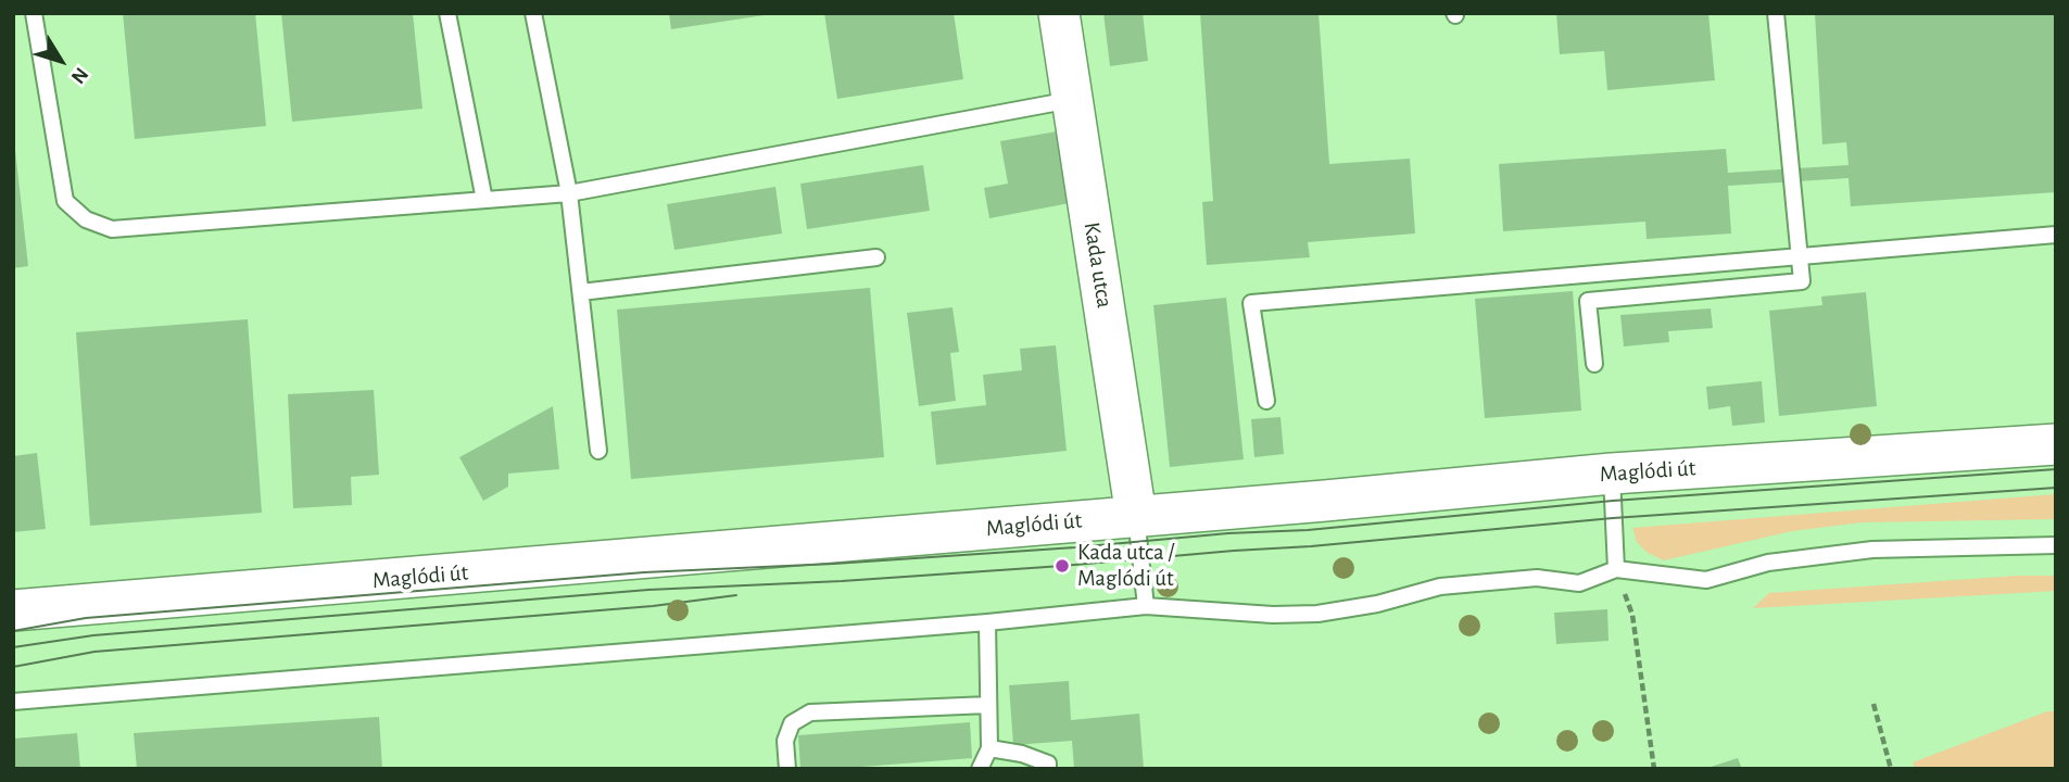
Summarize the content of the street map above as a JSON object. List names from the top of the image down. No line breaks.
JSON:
{"streets":{"street":["Kada utca","Maglódi út"]},"crossings":[["Kada utca","Maglódi út"]],"places":["Kada utca / Maglódi út"],"north":"bottom right"}
